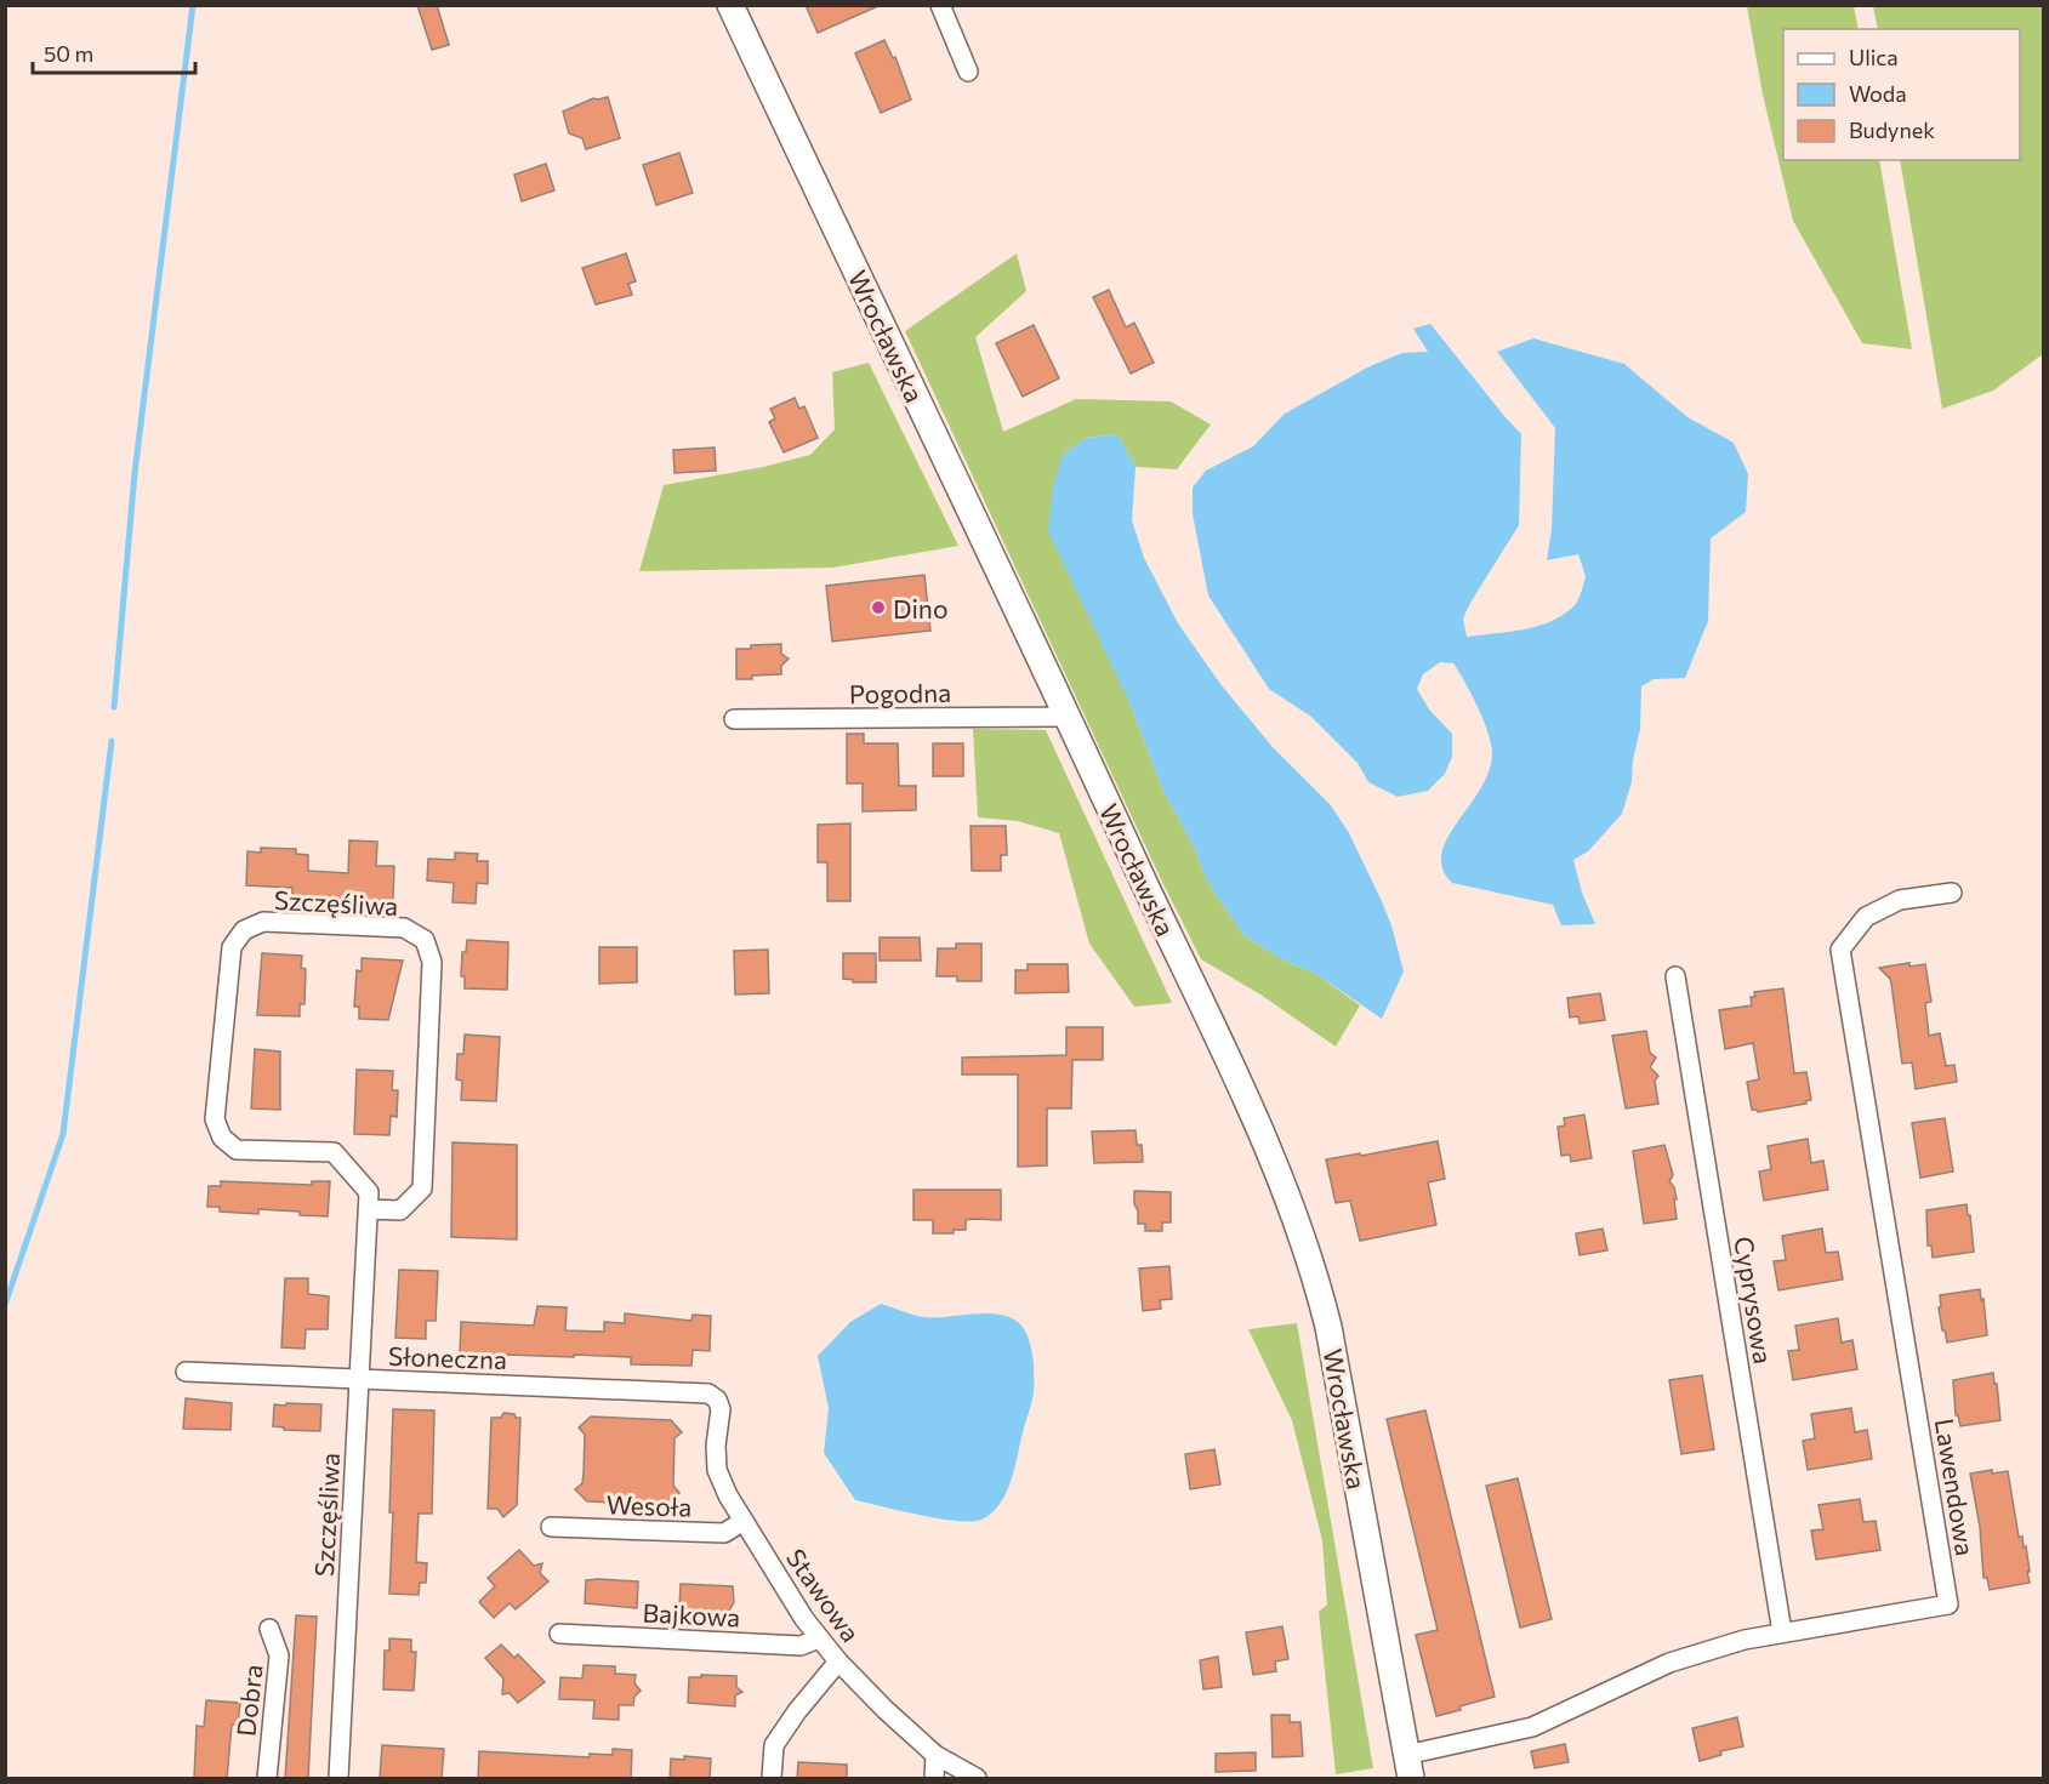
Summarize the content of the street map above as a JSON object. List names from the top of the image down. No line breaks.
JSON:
{"streets":{"main road":["Wrocławska"],"street":["Pogodna","Szczęśliwa","Cyprysowa","Słoneczna","Lawendowa","Wesoła","Stawowa","Bajkowa","Dobra"]},"crossings":[["Wrocławska","Pogodna"],["Wrocławska","Lawendowa"],["Szczęśliwa","Słoneczna"],["Cyprysowa","Lawendowa"],["Słoneczna","Stawowa"],["Wesoła","Stawowa"],["Stawowa","Bajkowa"]],"places":["Dino"],"legend":["Ulica","Woda","Budynek"],"scale_bar":"50 m"}
